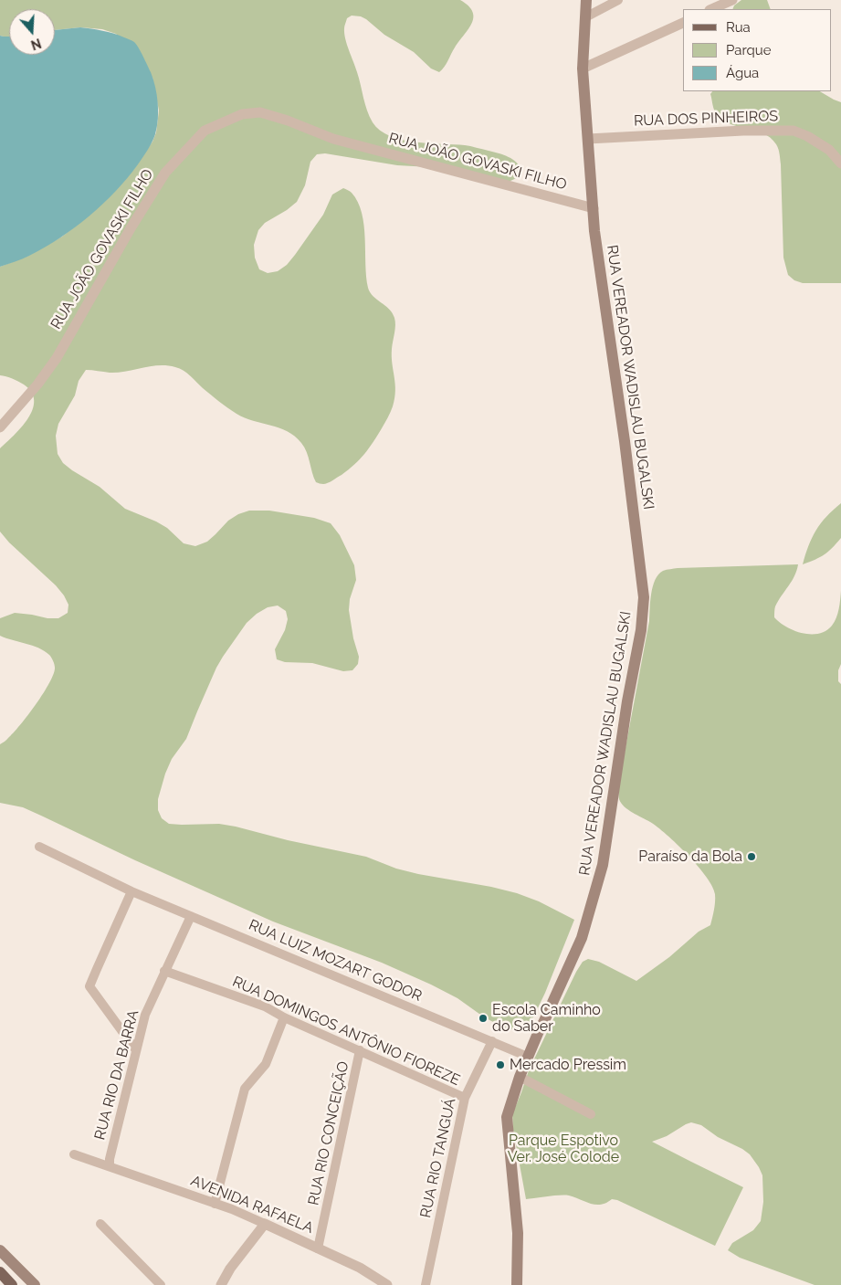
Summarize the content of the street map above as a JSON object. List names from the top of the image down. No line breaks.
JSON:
{"streets":{"main road":["RUA VEREADOR WADISLAU BUGALSKI"],"street":["RUA DOS PINHEIROS","RUA JOÃO GOVASKI FILHO","RUA LUIZ MOZART GODOR","RUA DOMINGOS ANTÔNIO FIOREZE","RUA RIO DA BARRA","RUA RIO CONCEIÇÃO","RUA RIO TANGUÁ","AVENIDA RAFAELA"]},"crossings":[["RUA DOS PINHEIROS","RUA VEREADOR WADISLAU BUGALSKI"],["RUA JOÃO GOVASKI FILHO","RUA VEREADOR WADISLAU BUGALSKI"],["RUA VEREADOR WADISLAU BUGALSKI","RUA LUIZ MOZART GODOR"],["RUA LUIZ MOZART GODOR","RUA RIO DA BARRA"],["RUA LUIZ MOZART GODOR","RUA RIO TANGUÁ"],["RUA DOMINGOS ANTÔNIO FIOREZE","RUA RIO DA BARRA"],["RUA DOMINGOS ANTÔNIO FIOREZE","RUA RIO CONCEIÇÃO"],["RUA DOMINGOS ANTÔNIO FIOREZE","RUA RIO TANGUÁ"],["RUA RIO DA BARRA","AVENIDA RAFAELA"],["RUA RIO CONCEIÇÃO","AVENIDA RAFAELA"]],"parks":["Parque Espotivo Ver. José Colode"],"places":["Paraíso da Bola","Escola Caminho do Saber","Mercado Pressim"],"legend":["Rua","Parque","Água"],"north":"bottom"}
